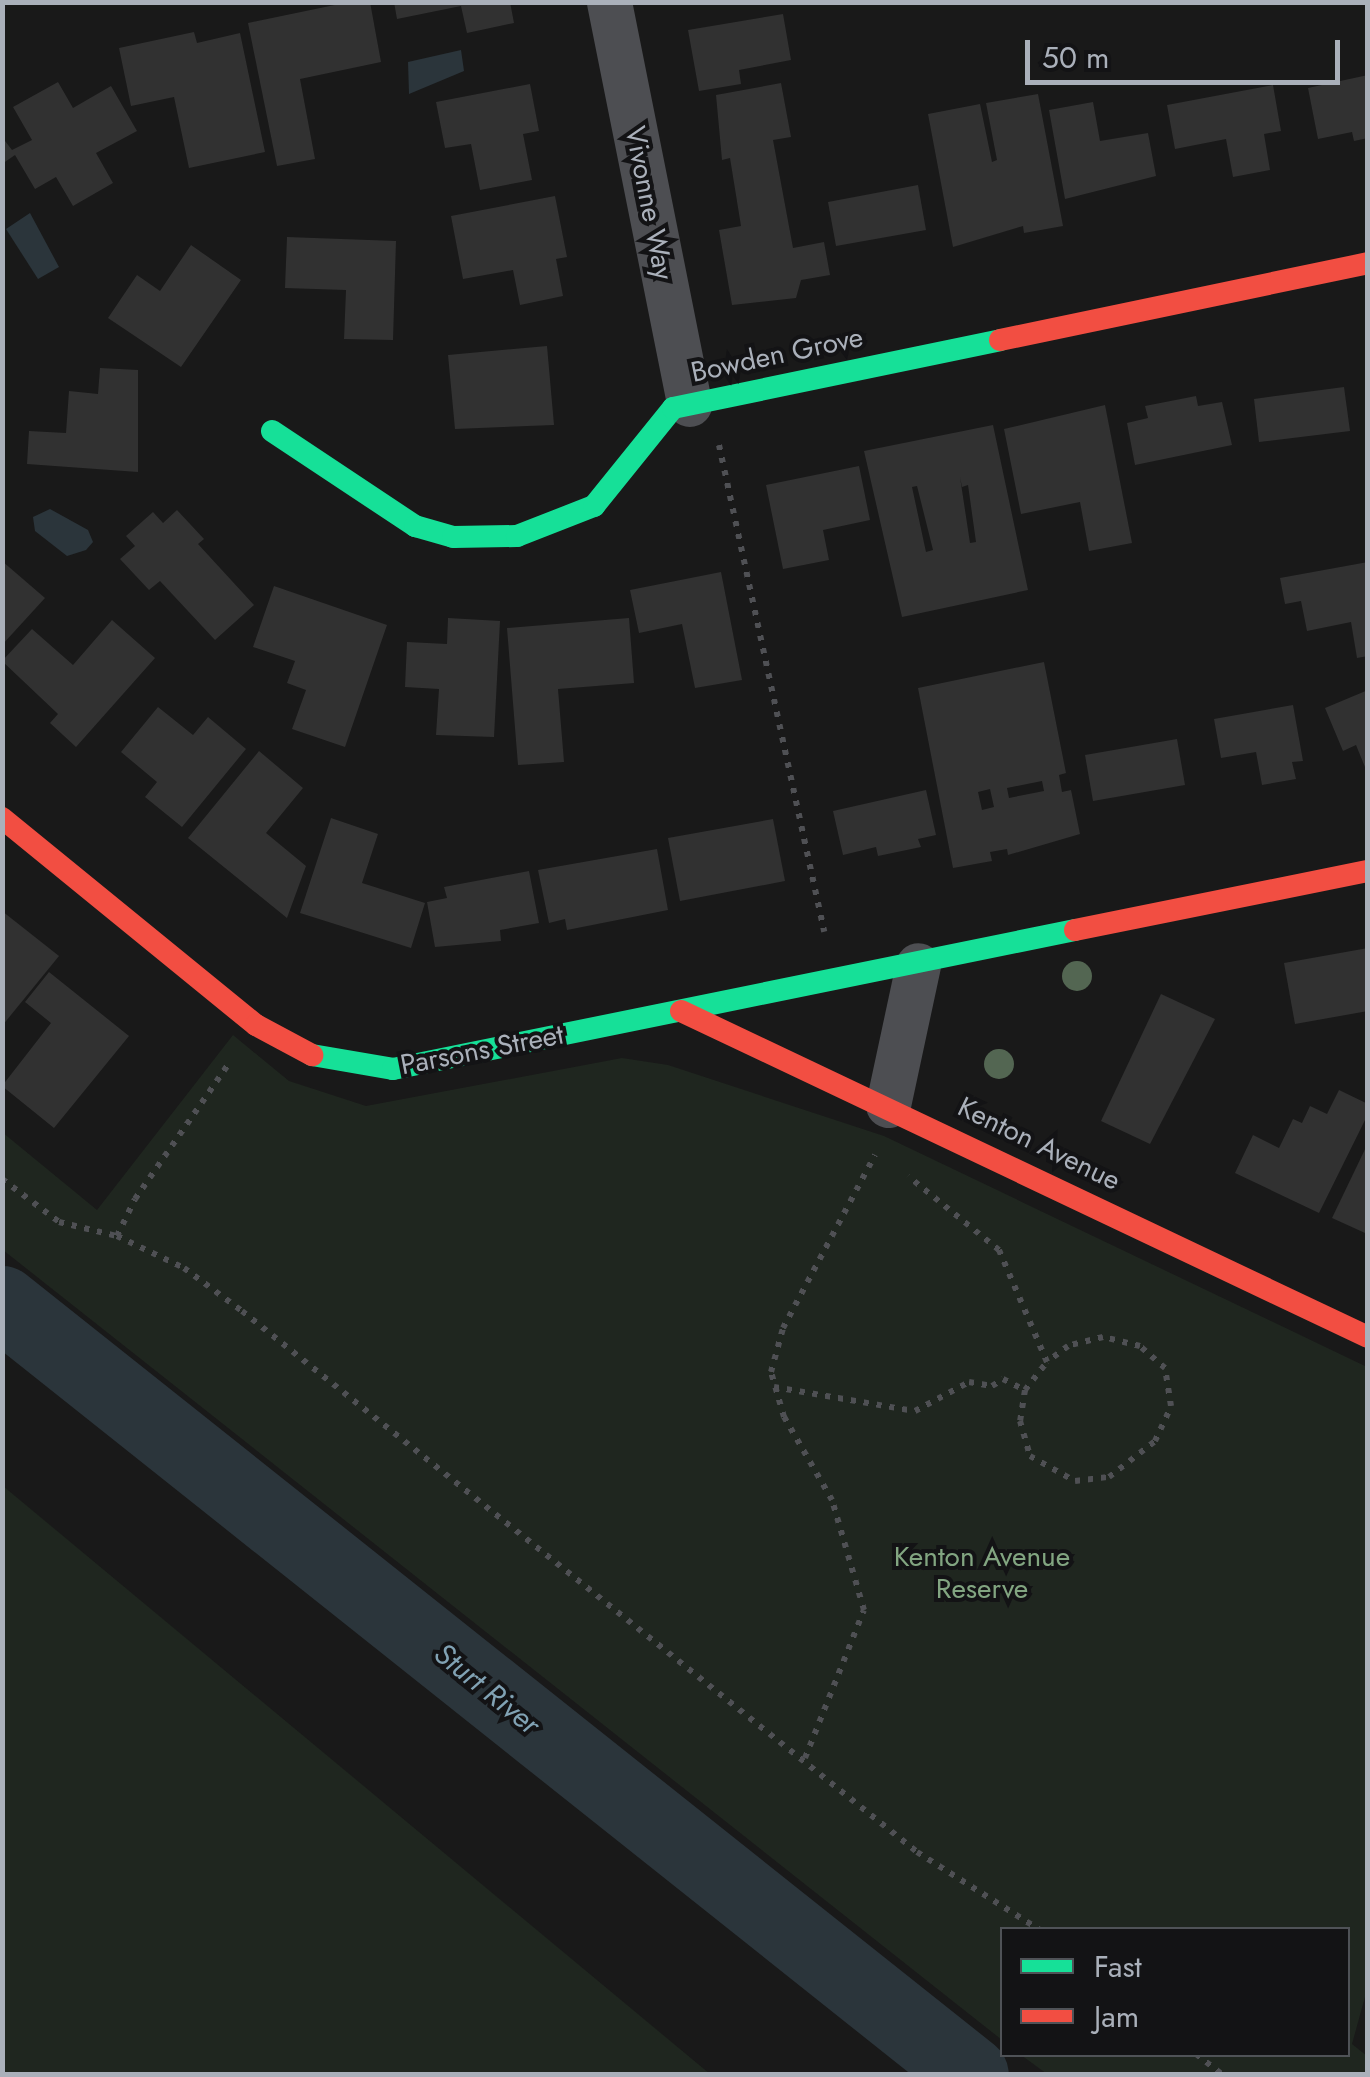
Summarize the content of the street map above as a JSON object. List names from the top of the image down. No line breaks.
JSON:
{"streets":{"street":["Vivonne Way","Bowden Grove","Parsons Street","Kenton Avenue"]},"crossings":[["Vivonne Way","Bowden Grove"],["Parsons Street","Kenton Avenue"]],"water":["Sturt River"],"parks":["Kenton Avenue Reserve"],"legend":["Fast","Jam"],"scale_bar":"50 m"}
